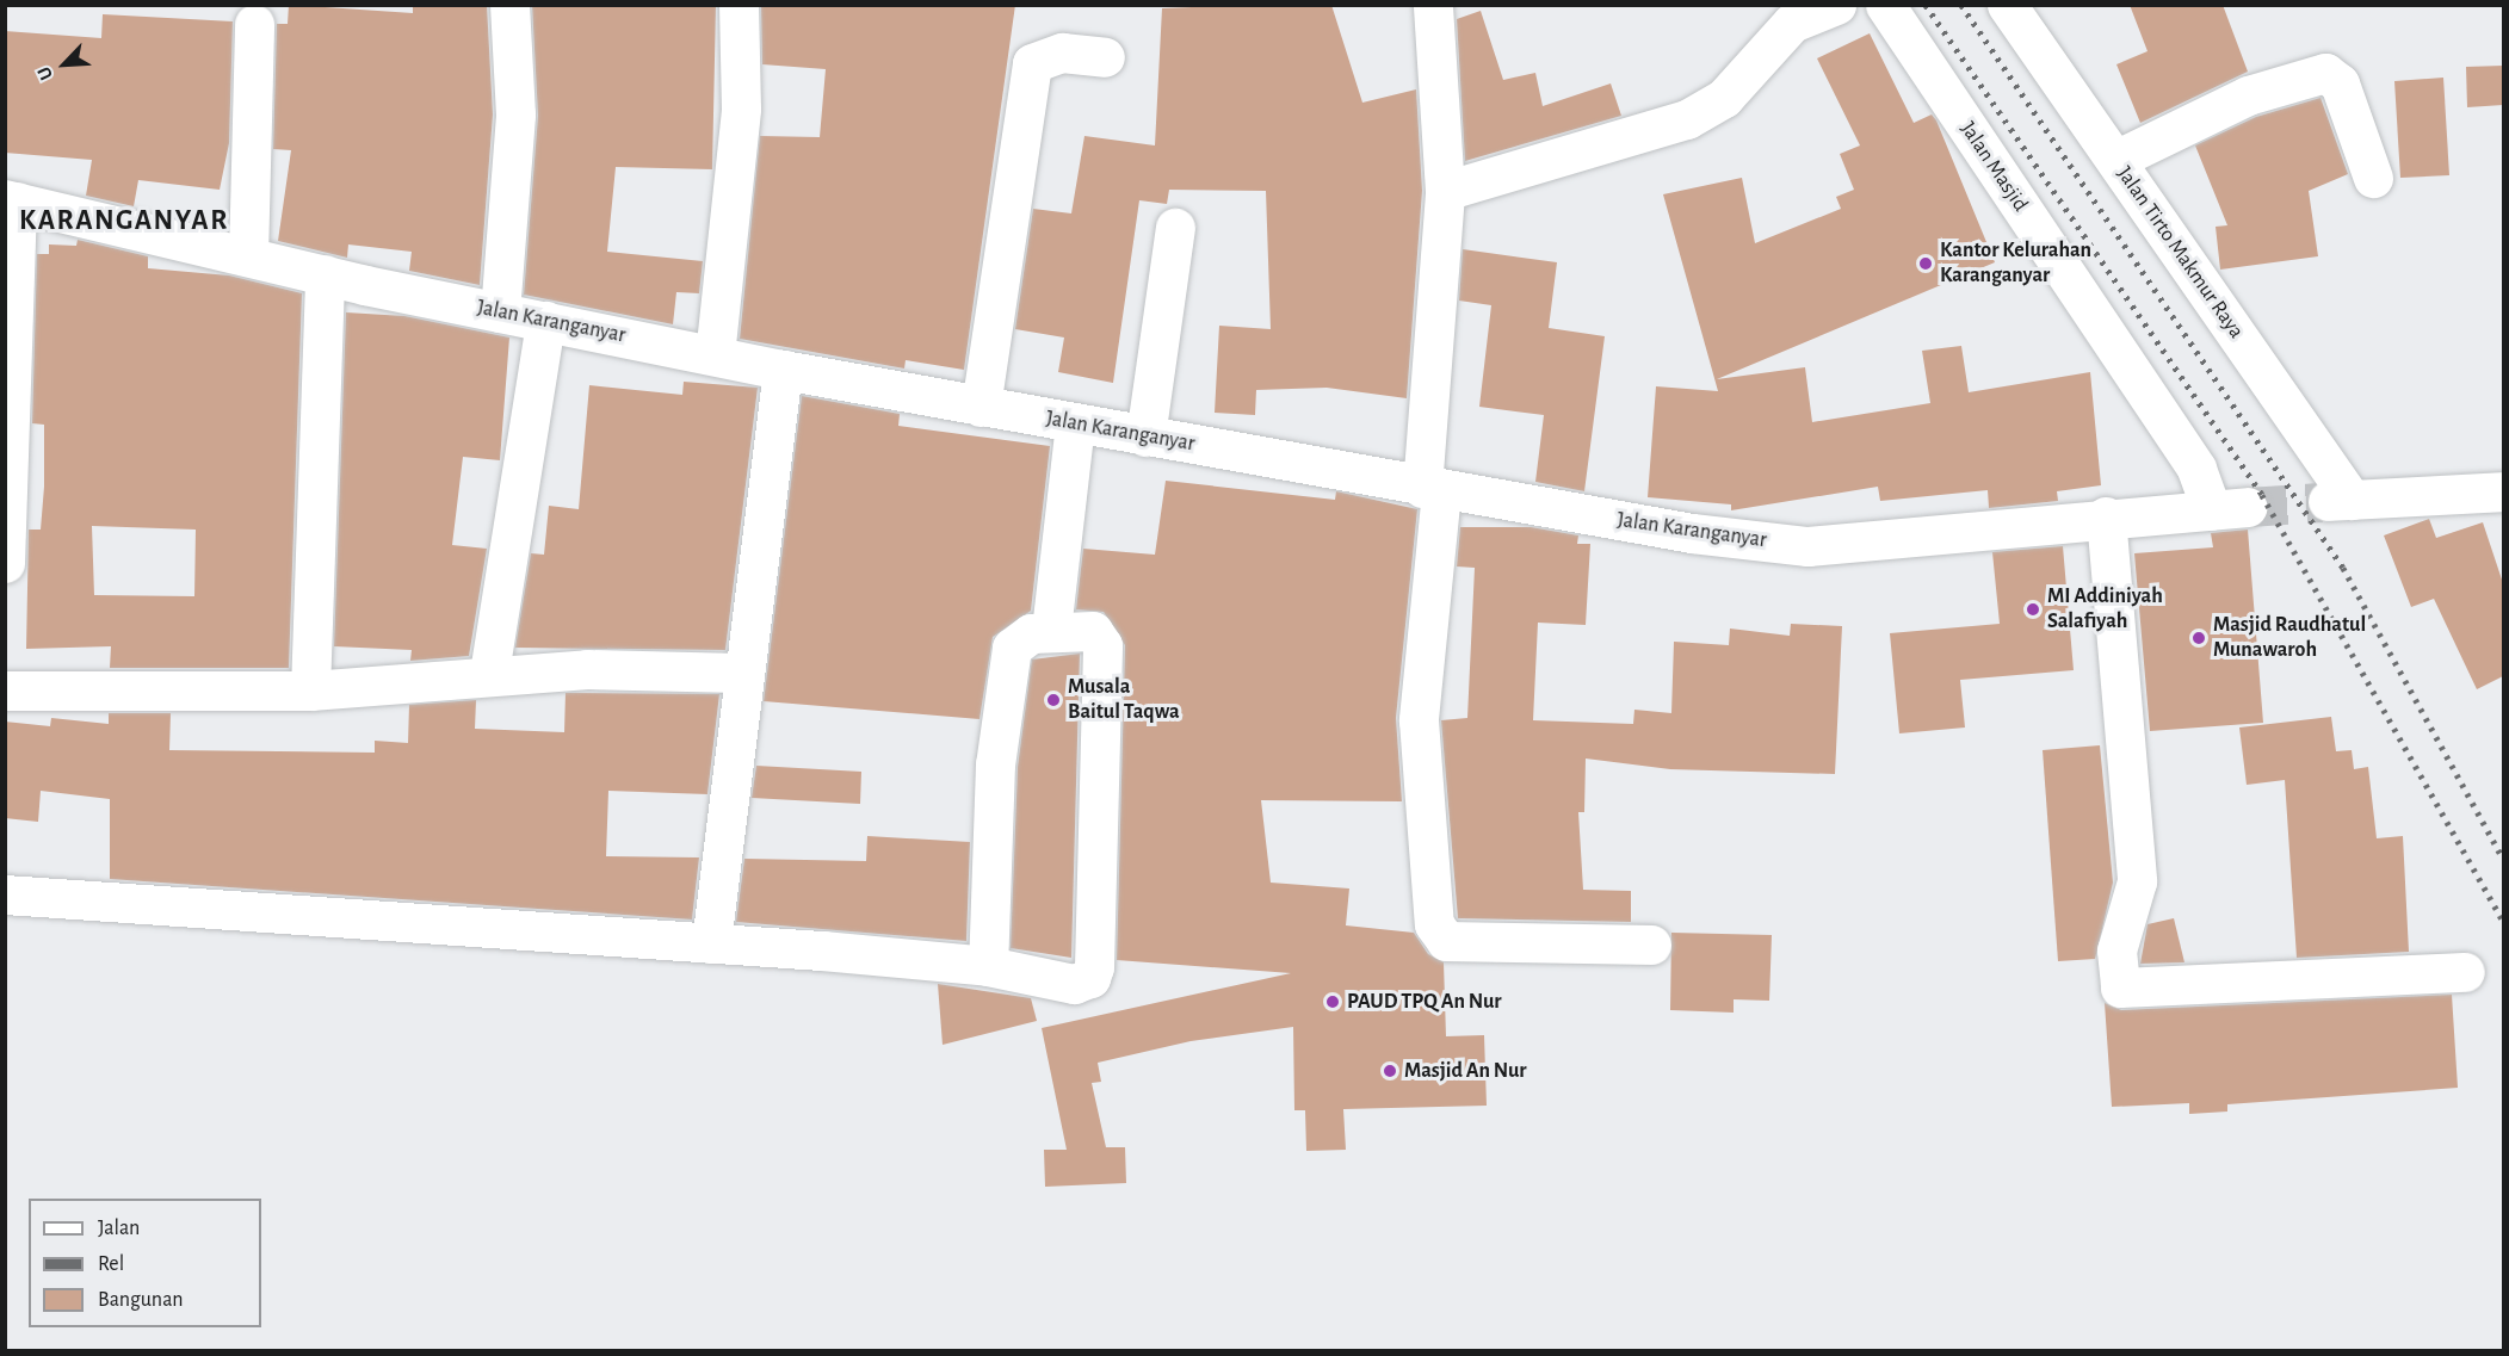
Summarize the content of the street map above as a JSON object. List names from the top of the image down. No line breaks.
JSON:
{"streets":{"street":["Jalan Masjid","Jalan Tirto Makmur Raya","Jalan Karanganyar"]},"crossings":[["Jalan Masjid","Jalan Karanganyar"]],"districts":["KARANGANYAR"],"places":["Kantor Kelurahan Karanganyar","MI Addiniyah Salafiyah","Masjid Raudhatul Munawaroh","Musala Baitul Taqwa","PAUD TPQ An Nur","Masjid An Nur"],"legend":["Jalan","Rel","Bangunan"],"north":"bottom left"}
